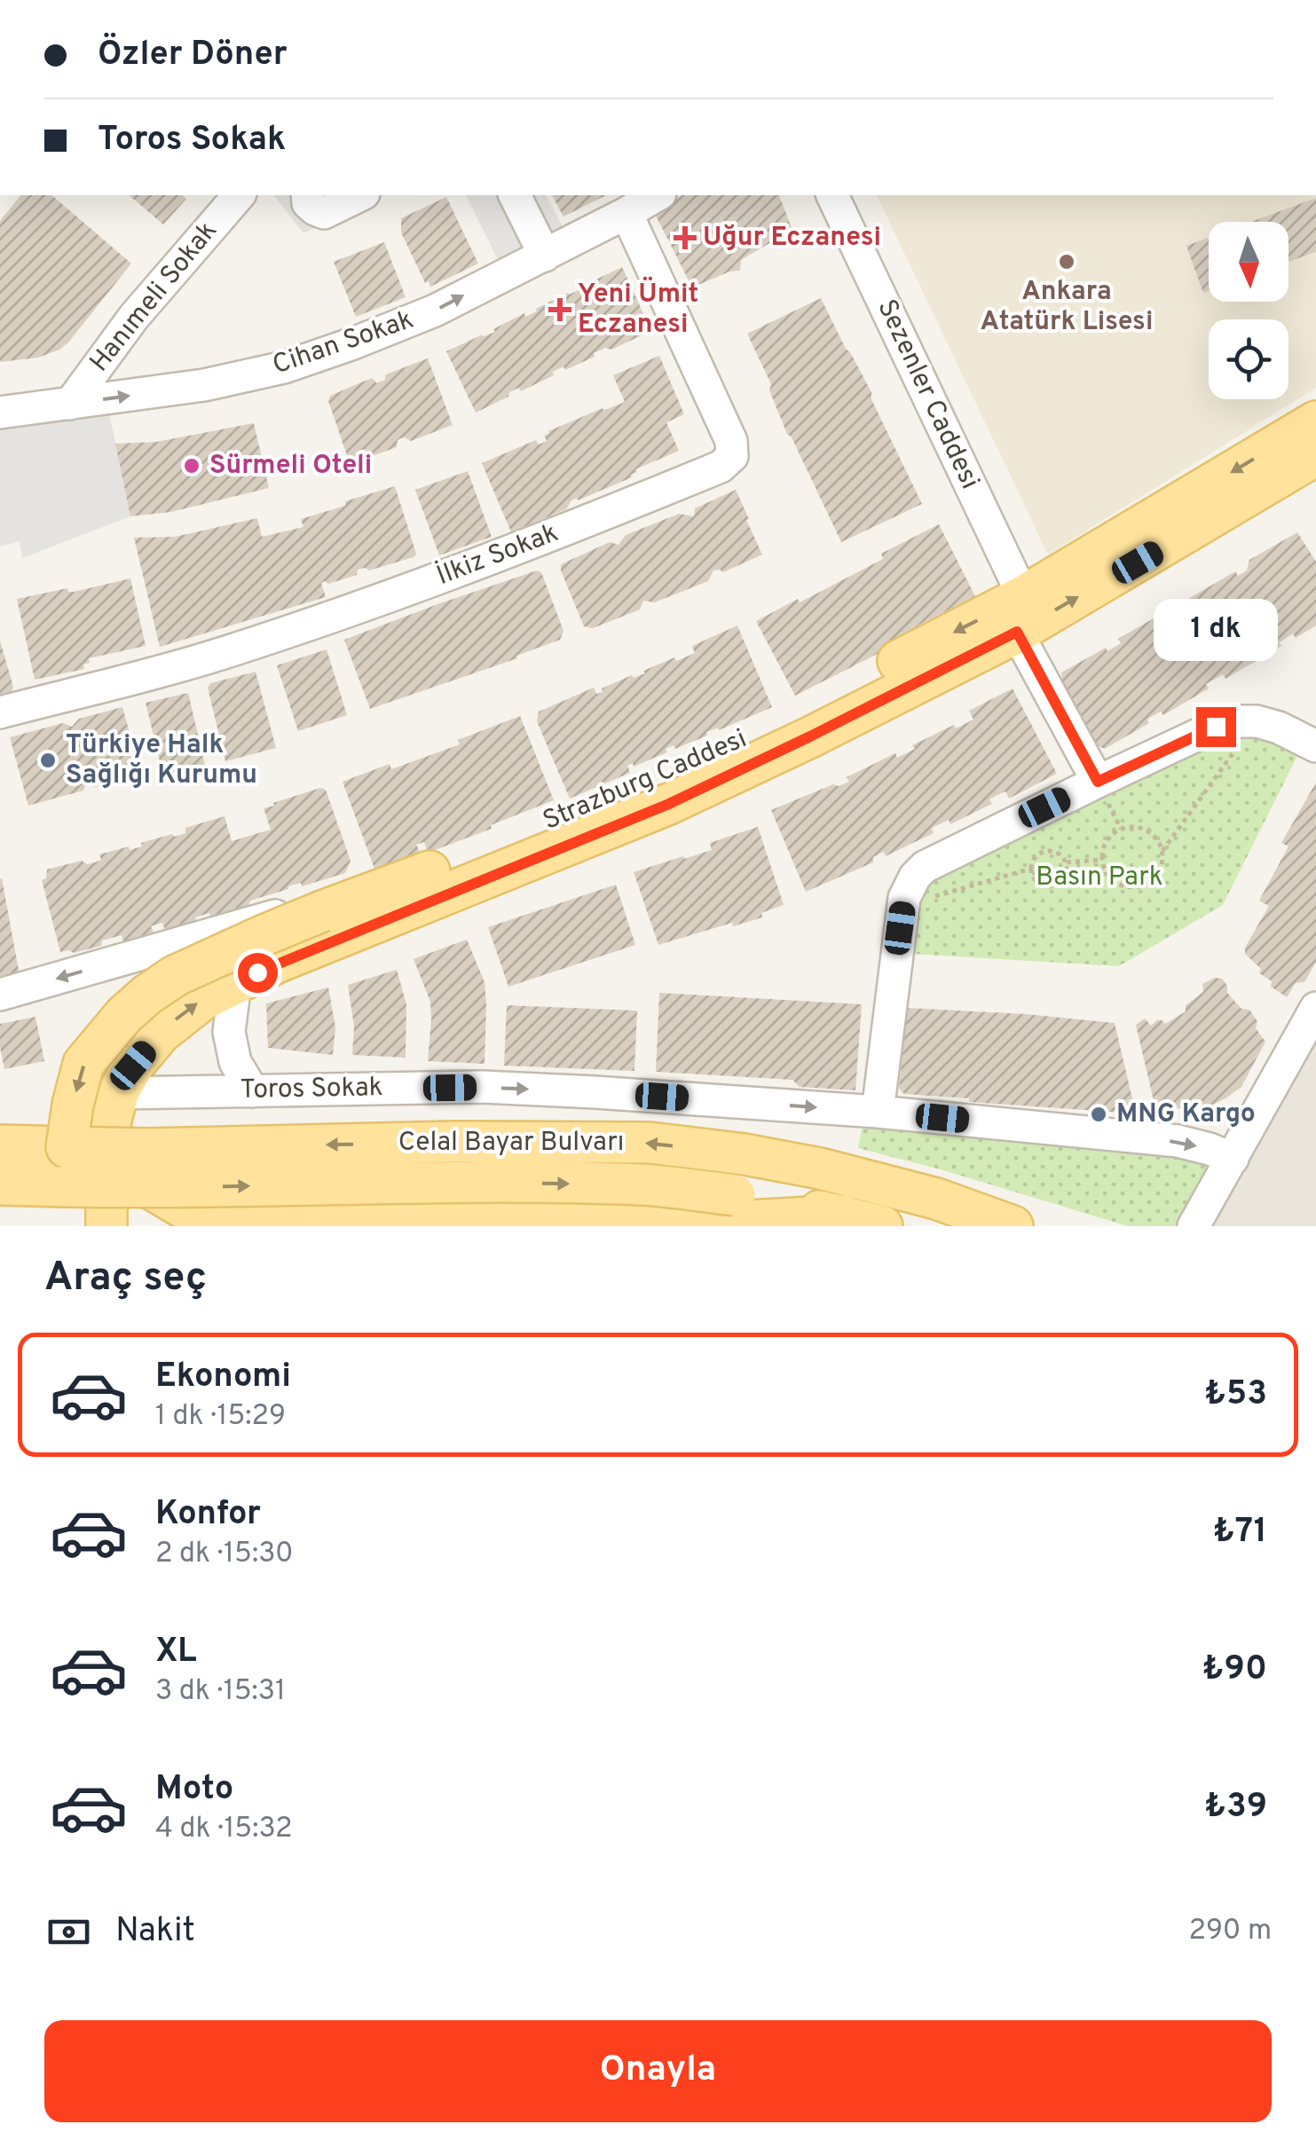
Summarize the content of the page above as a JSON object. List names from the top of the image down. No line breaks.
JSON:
{"streets":{"main road":["Strazburg Caddesi","Celal Bayar Bulvarı"],"street":["Hanımeli Sokak","Cihan Sokak","Sezenler Caddesi","İlkiz Sokak","Toros Sokak"]},"crossings":[["Hanımeli Sokak","Cihan Sokak"],["Cihan Sokak","İlkiz Sokak"],["Sezenler Caddesi","Strazburg Caddesi"],["Strazburg Caddesi","Toros Sokak"],["Strazburg Caddesi","Celal Bayar Bulvarı"]],"one_way":["Cihan Sokak","Toros Sokak"],"parks":["Basın Park"],"places":{"health":["Uğur Eczanesi","Yeni Ümit Eczanesi"],"other":["Ankara Atatürk Lisesi","Sürmeli Oteli","Türkiye Halk Sağlığı Kurumu","MNG Kargo"]},"north":"bottom","page":{"banner":["Özler Döner","Toros Sokak"],"bubble":"1 dk","heading":"Araç seç","list":[{"name":"Ekonomi","note":"1 dk · 15:29","value":"₺53"},{"name":"Konfor","note":"2 dk · 15:30","value":"₺71"},{"name":"XL","note":"3 dk · 15:31","value":"₺90"},{"name":"Moto","note":"4 dk · 15:32","value":"₺39"}],"pay":["Nakit","290 m"],"buttons":"Onayla"}}
